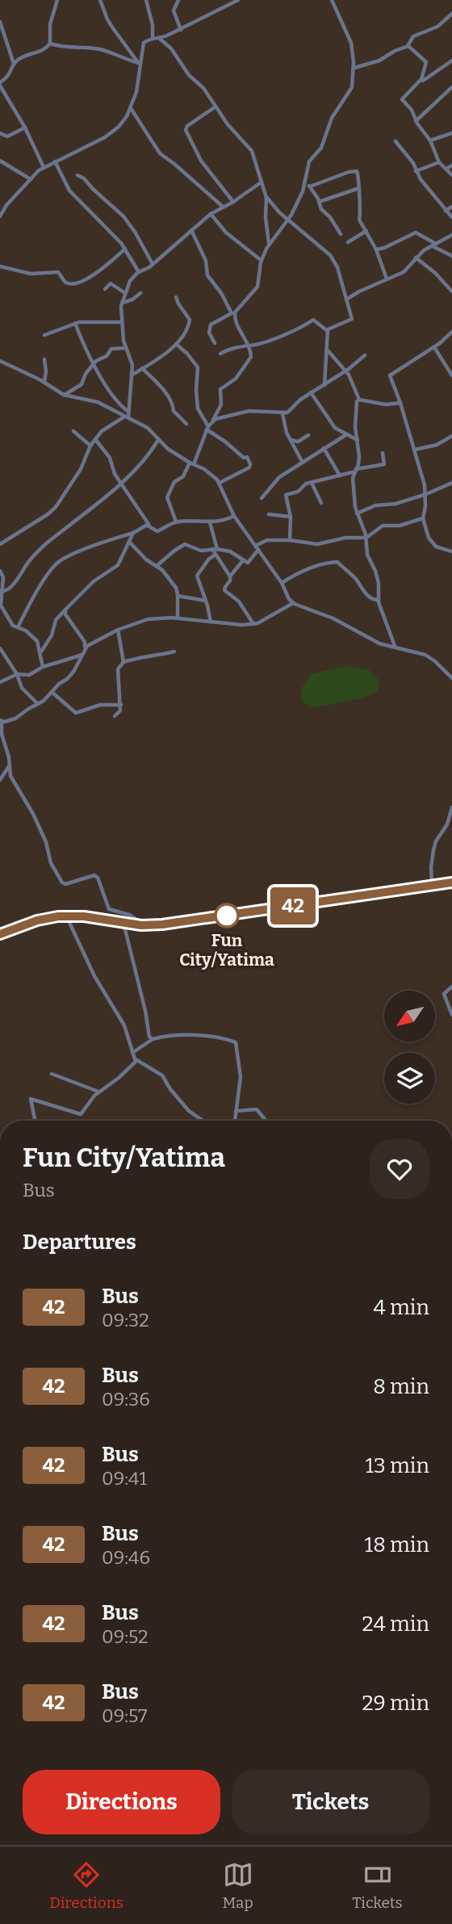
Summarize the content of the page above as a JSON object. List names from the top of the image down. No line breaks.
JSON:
{"places":["Fun City/Yatima"],"lines":["bus line 42"],"north":"bottom left","page":{"on_map":"42","heading":[["Fun City/Yatima","Bus"],"Departures"],"list":[{"mark":"42","name":"Bus","note":"09:32","value":"4 min"},{"mark":"42","name":"Bus","note":"09:36","value":"8 min"},{"mark":"42","name":"Bus","note":"09:41","value":"13 min"},{"mark":"42","name":"Bus","note":"09:46","value":"18 min"},{"mark":"42","name":"Bus","note":"09:52","value":"24 min"},{"mark":"42","name":"Bus","note":"09:57","value":"29 min"}],"buttons":["Directions","Tickets"],"tabs":["Directions","Map","Tickets"]}}
